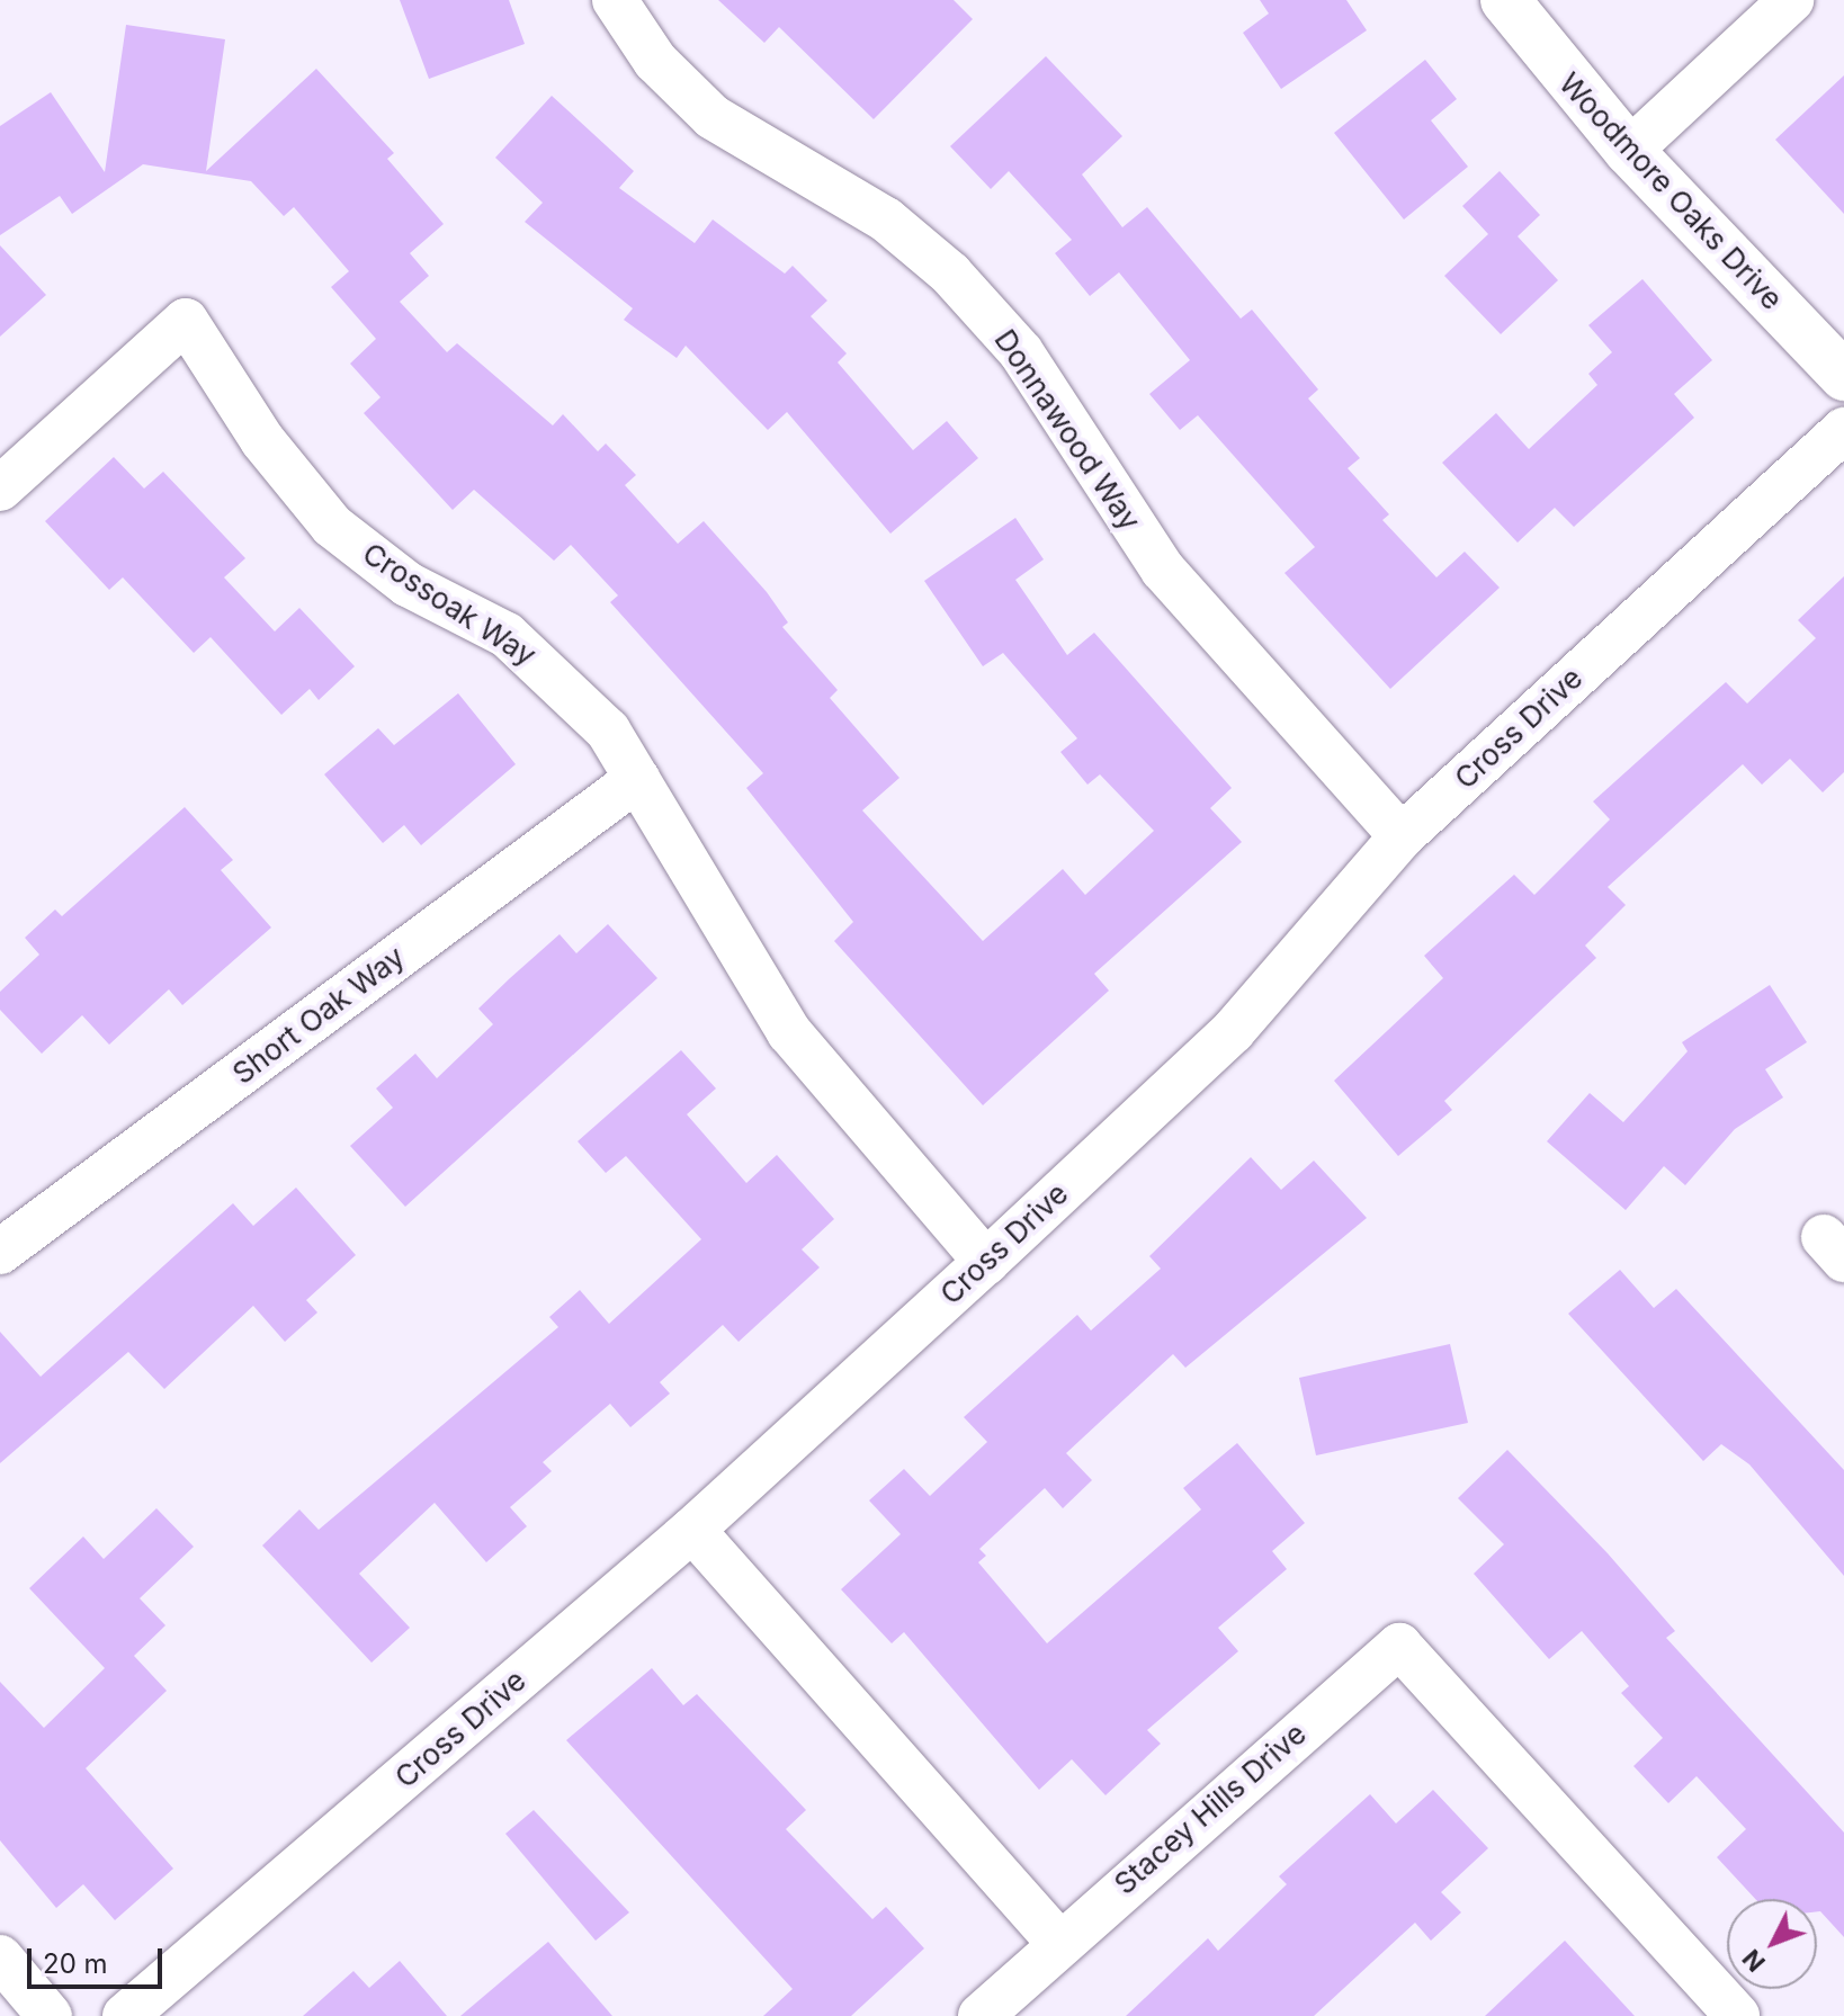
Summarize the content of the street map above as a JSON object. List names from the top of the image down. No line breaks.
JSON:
{"streets":{"street":["Woodmore Oaks Drive","Donnawood Way","Crossoak Way","Cross Drive","Short Oak Way","Stacey Hills Drive"]},"crossings":[["Donnawood Way","Cross Drive"],["Crossoak Way","Cross Drive"],["Crossoak Way","Short Oak Way"]],"scale_bar":"20 m","north":"bottom left"}
